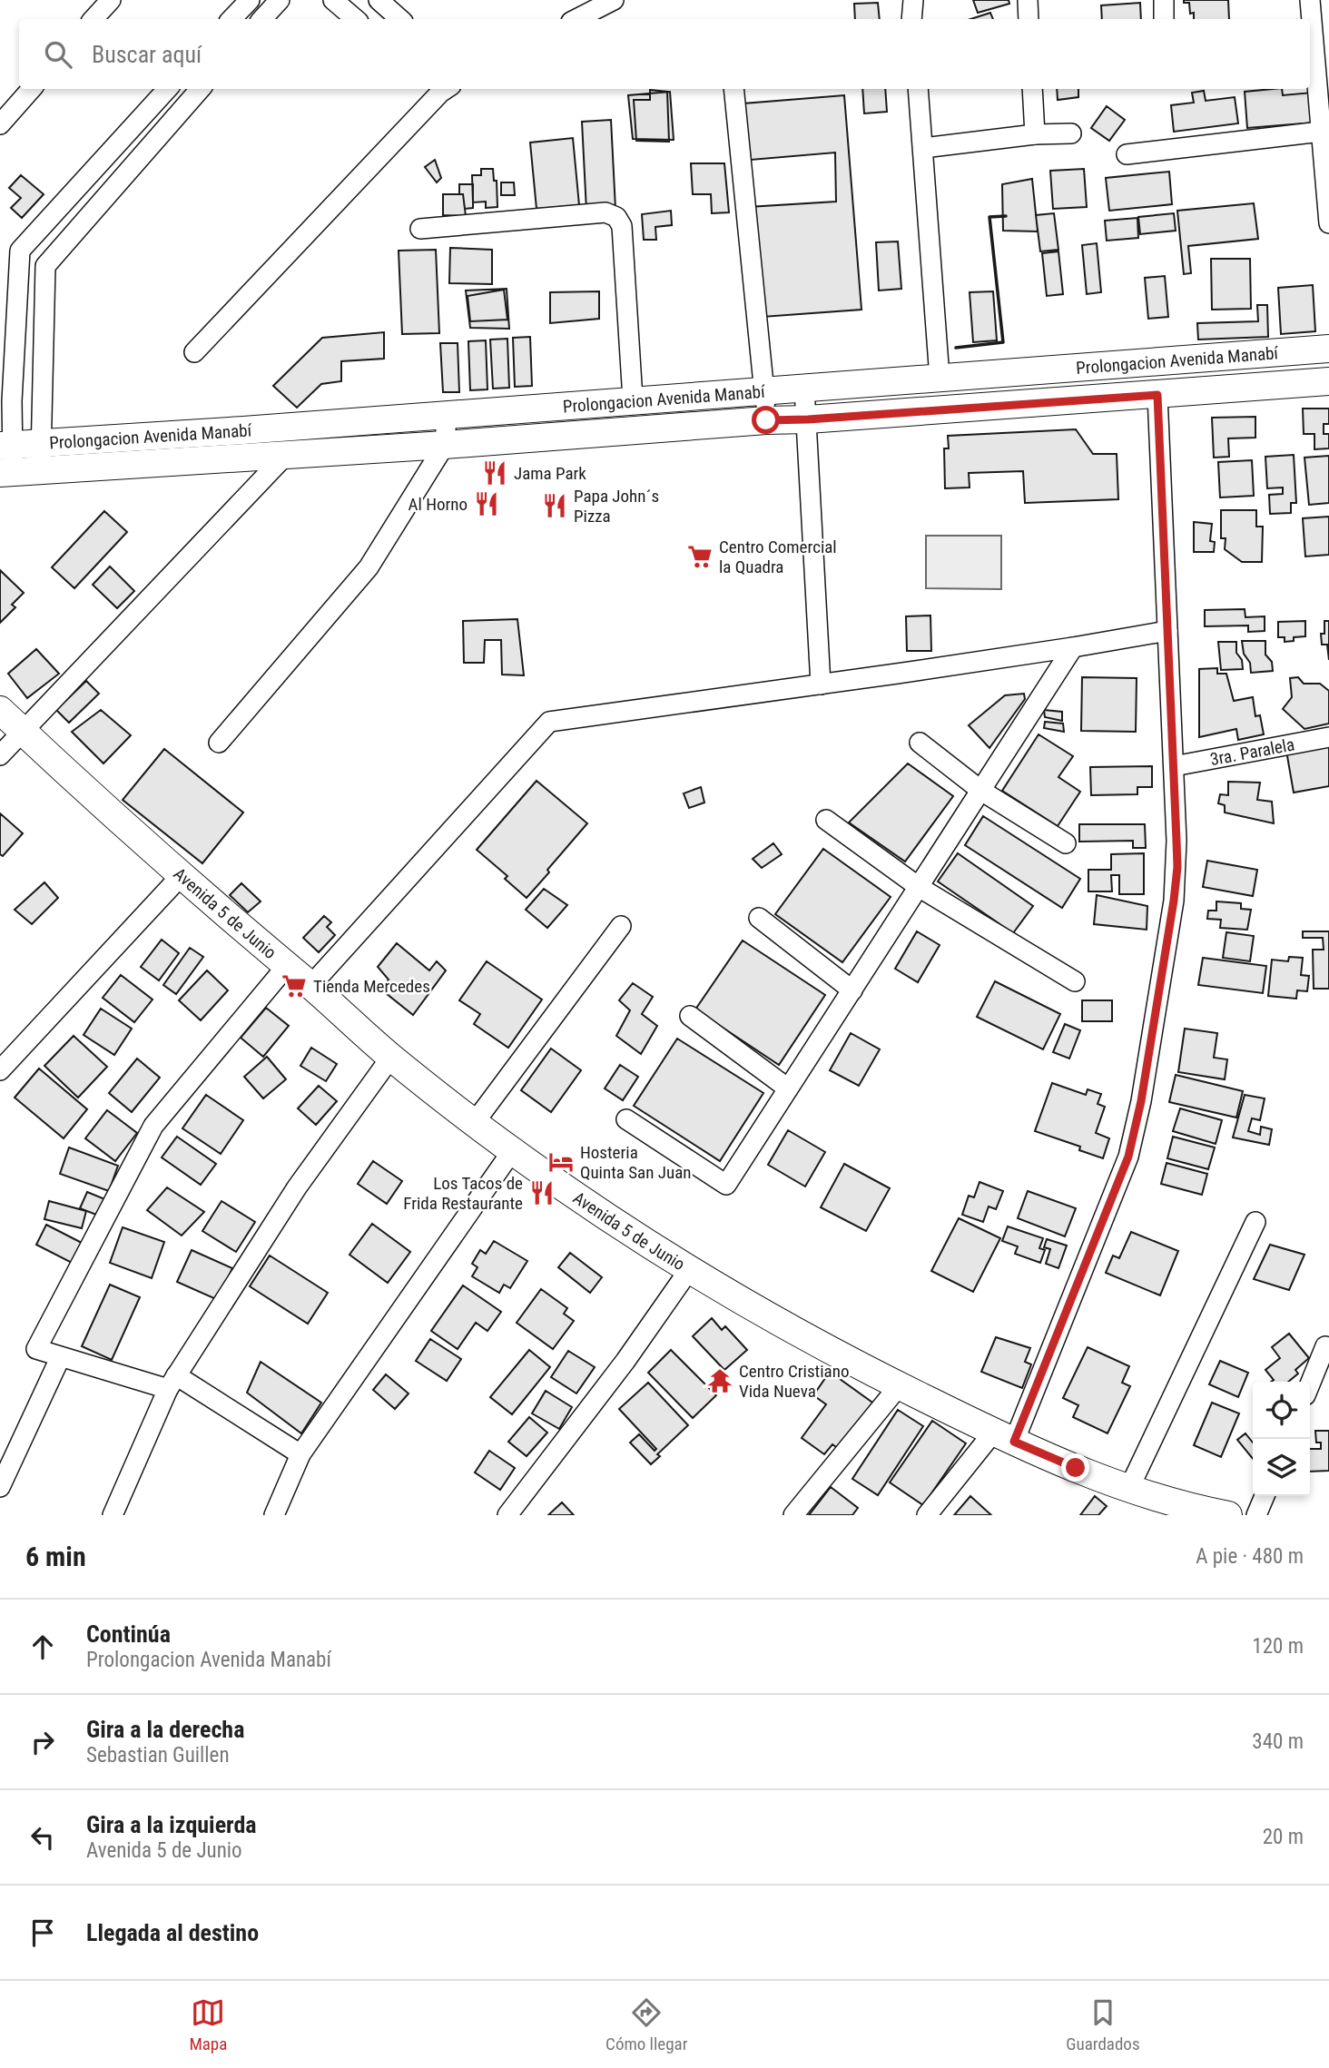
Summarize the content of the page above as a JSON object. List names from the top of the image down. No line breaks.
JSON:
{"streets":{"main road":["Prolongacion Avenida Manabí","Avenida 5 de Junio"],"street":["3ra. Paralela"]},"places":{"restaurant":["Jama Park","Al Horno","Papa John´s Pizza","Los Tacos de Frida Restaurante"],"supermarket":["Centro Comercial la Quadra","Tienda Mercedes"],"hotel":["Hosteria Quinta San Juan"],"temple":["Centro Cristiano Vida Nueva"]},"page":{"search":"Buscar aquí","heading":["6 min","A pie · 480 m"],"list":[["Continúa","Prolongacion Avenida Manabí","120 m"],["Gira a la derecha","Sebastian Guillen","340 m"],["Gira a la izquierda","Avenida 5 de Junio","20 m"],"Llegada al destino"],"nav":["Mapa","Cómo llegar","Guardados"]}}
